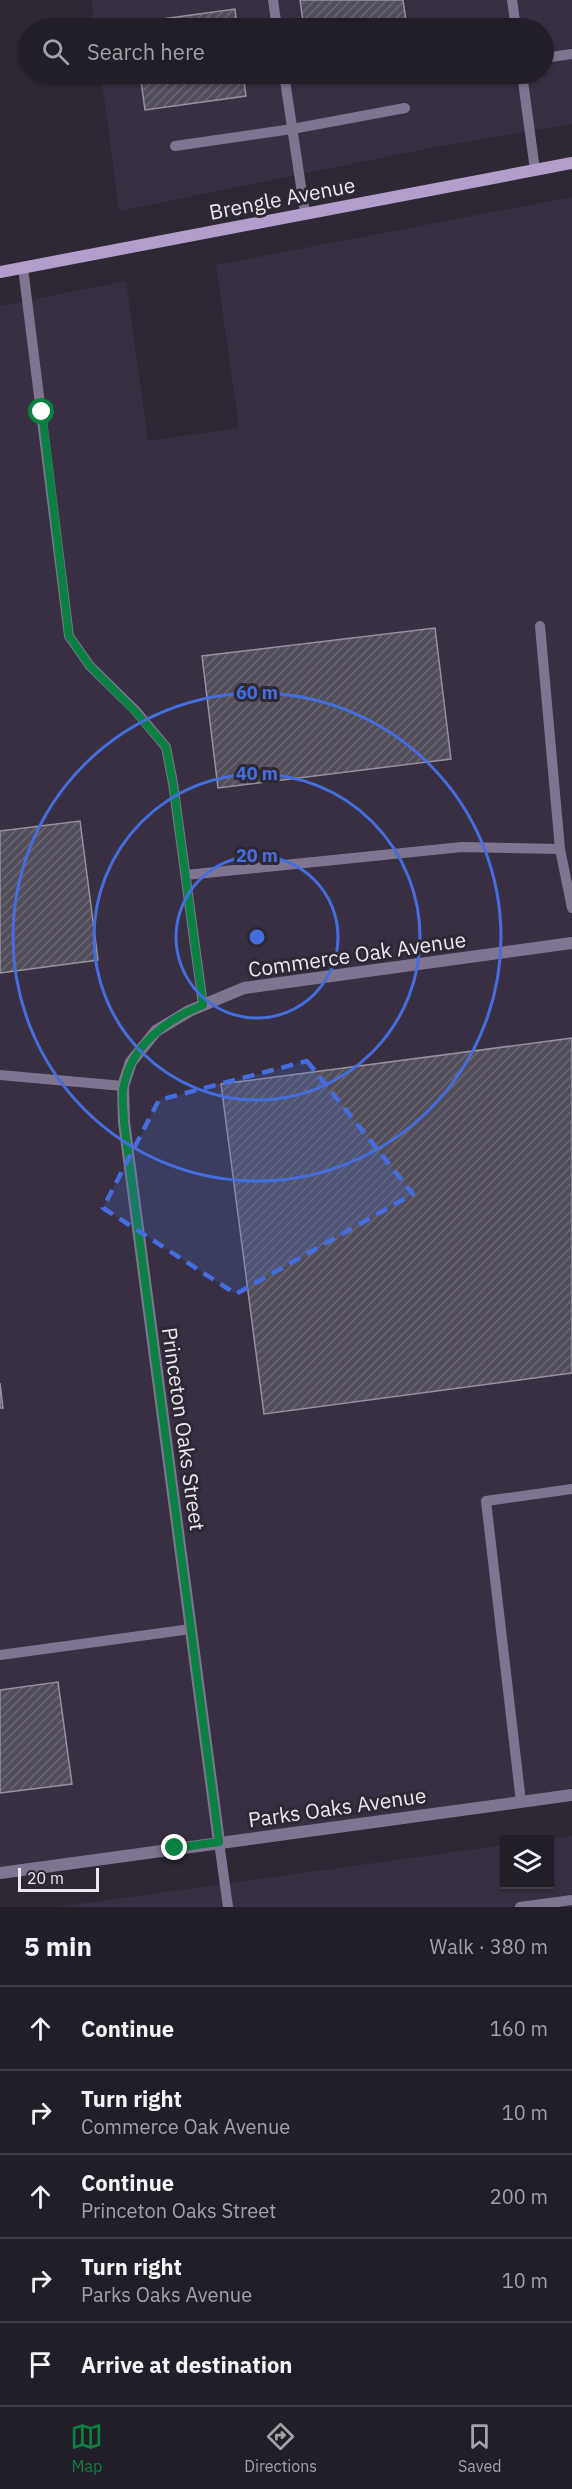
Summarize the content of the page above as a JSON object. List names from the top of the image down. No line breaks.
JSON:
{"streets":{"street":["Brengle Avenue","Commerce Oak Avenue","Princeton Oaks Street","Parks Oaks Avenue"]},"crossings":[["Commerce Oak Avenue","Princeton Oaks Street"],["Princeton Oaks Street","Parks Oaks Avenue"]],"scale_bar":"20 m","page":{"search":"Search here","scale":"20 m","heading":["5 min","Walk · 380 m"],"list":[["Continue","160 m"],["Turn right","Commerce Oak Avenue","10 m"],["Continue","Princeton Oaks Street","200 m"],["Turn right","Parks Oaks Avenue","10 m"],"Arrive at destination"],"nav":["Map","Directions","Saved"]},"rings":["60 m","40 m","20 m"]}
